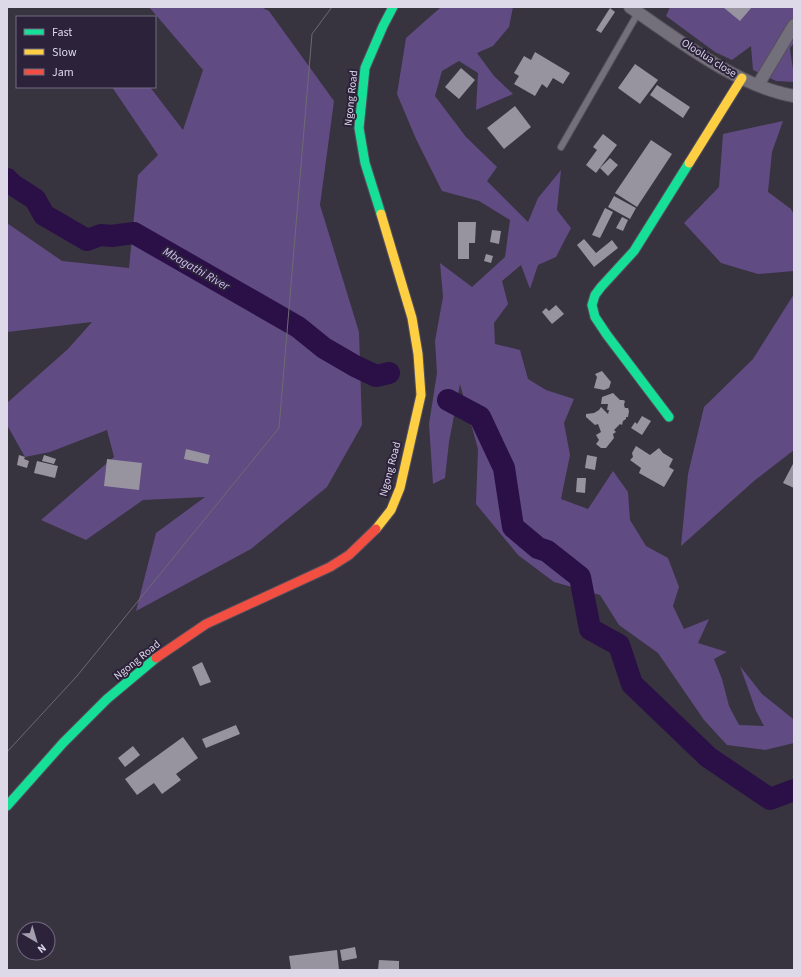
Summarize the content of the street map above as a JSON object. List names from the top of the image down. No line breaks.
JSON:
{"streets":{"main road":["Ngong Road"],"street":["Oloolua close"]},"water":["Mbagathi River"],"legend":["Fast","Slow","Jam"],"north":"bottom right"}
